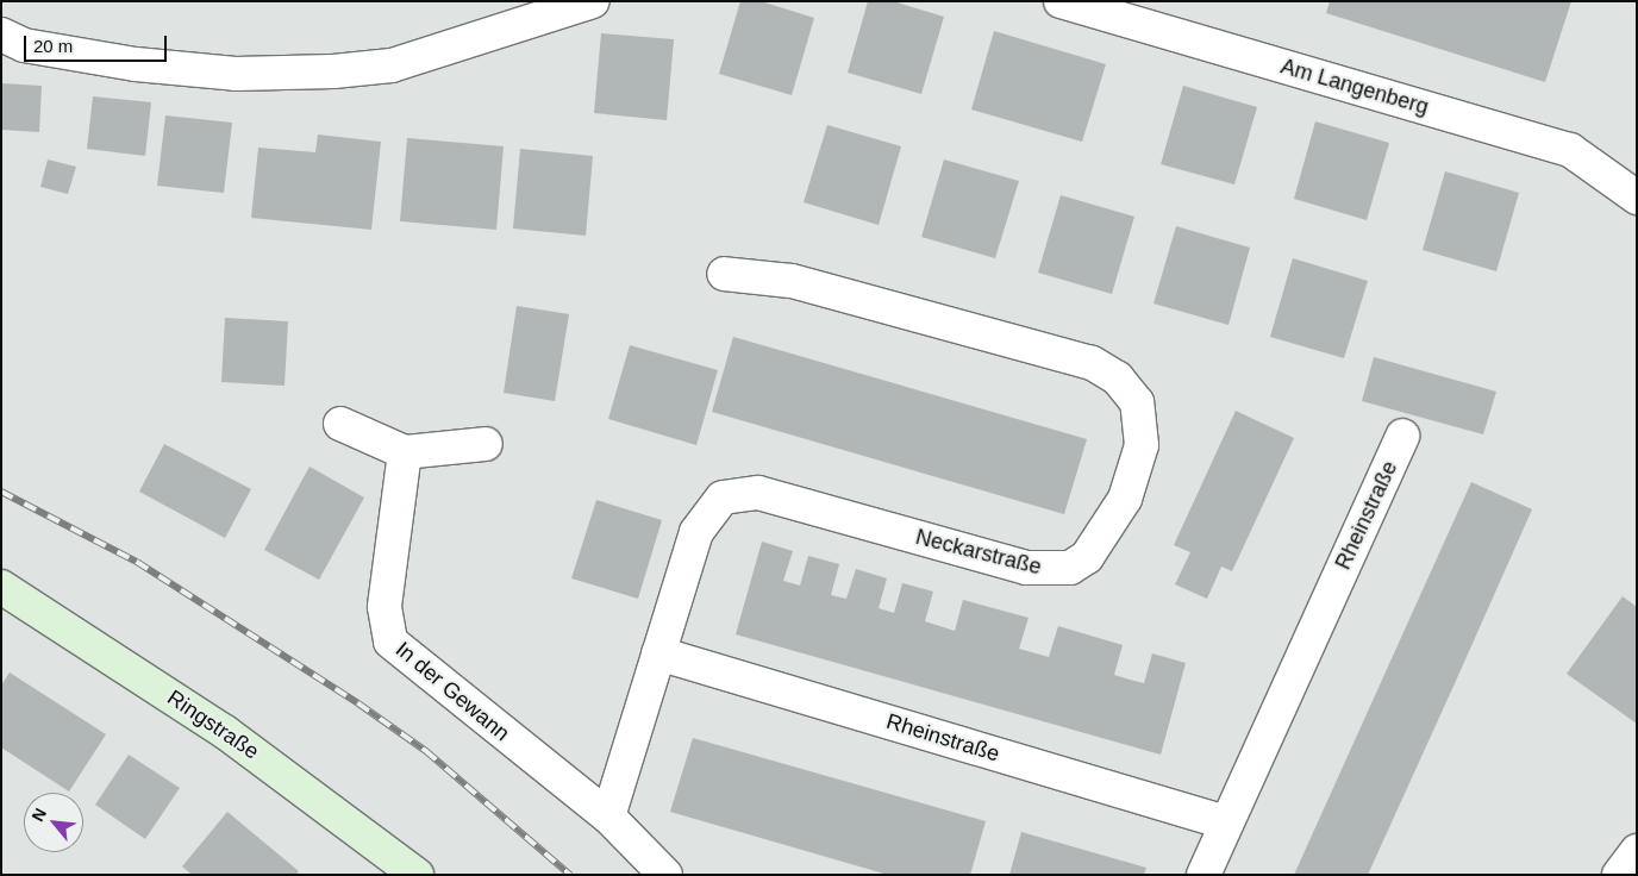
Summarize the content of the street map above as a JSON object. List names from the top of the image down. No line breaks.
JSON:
{"streets":{"main road":["Ringstraße"],"street":["Am Langenberg","Rheinstraße","Neckarstraße","In der Gewann"]},"crossings":[["Rheinstraße","Neckarstraße"],["Neckarstraße","In der Gewann"]],"scale_bar":"20 m","north":"top left"}
